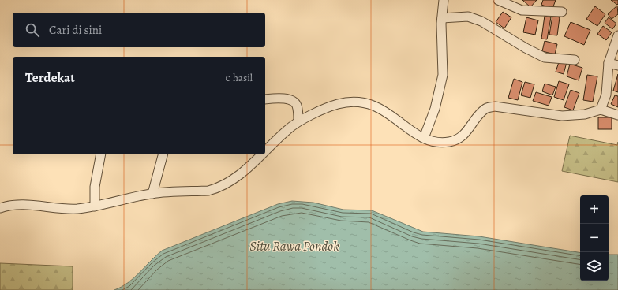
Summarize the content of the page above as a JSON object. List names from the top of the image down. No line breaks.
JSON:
{"water":["Situ Rawa Pondok"],"page":{"search":"Cari di sini","heading":["Terdekat","0 hasil"],"map_buttons":["+","−"]}}
